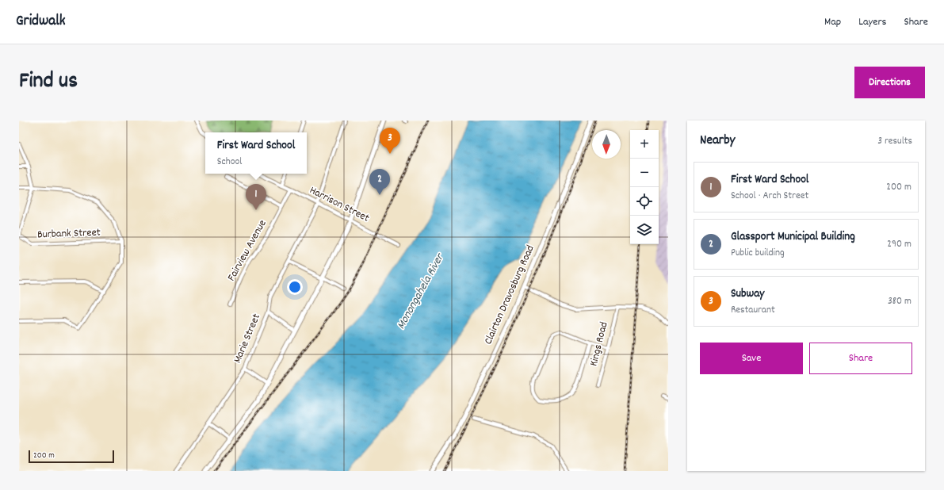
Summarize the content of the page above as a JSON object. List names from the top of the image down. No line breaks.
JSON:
{"streets":{"main road":["Clairton Dravosburg Road"],"street":["Harrison Street","Burbank Street","Fairview Avenue","Marie Street","Kings Road"]},"crossings":[["Harrison Street","Fairview Avenue"],["Harrison Street","Marie Street"]],"water":["Monongahela River"],"scale_bar":"200 m","north":"bottom","page":{"header":"Gridwalk","nav":["Map","Layers","Share"],"title":"Find us","buttons":["Directions",["Save","Share"]],"heading":["Nearby","3 results"],"pins":["3","2","1"],"map_buttons":["+","−"],"popup":["First Ward School","School"],"list":[{"mark":"1","name":"First Ward School","note":"School · Arch Street","value":"200 m"},{"mark":"2","name":"Glassport Municipal Building","note":"Public building","value":"290 m"},{"mark":"3","name":"Subway","note":"Restaurant","value":"380 m"}],"scale":"200 m"}}
